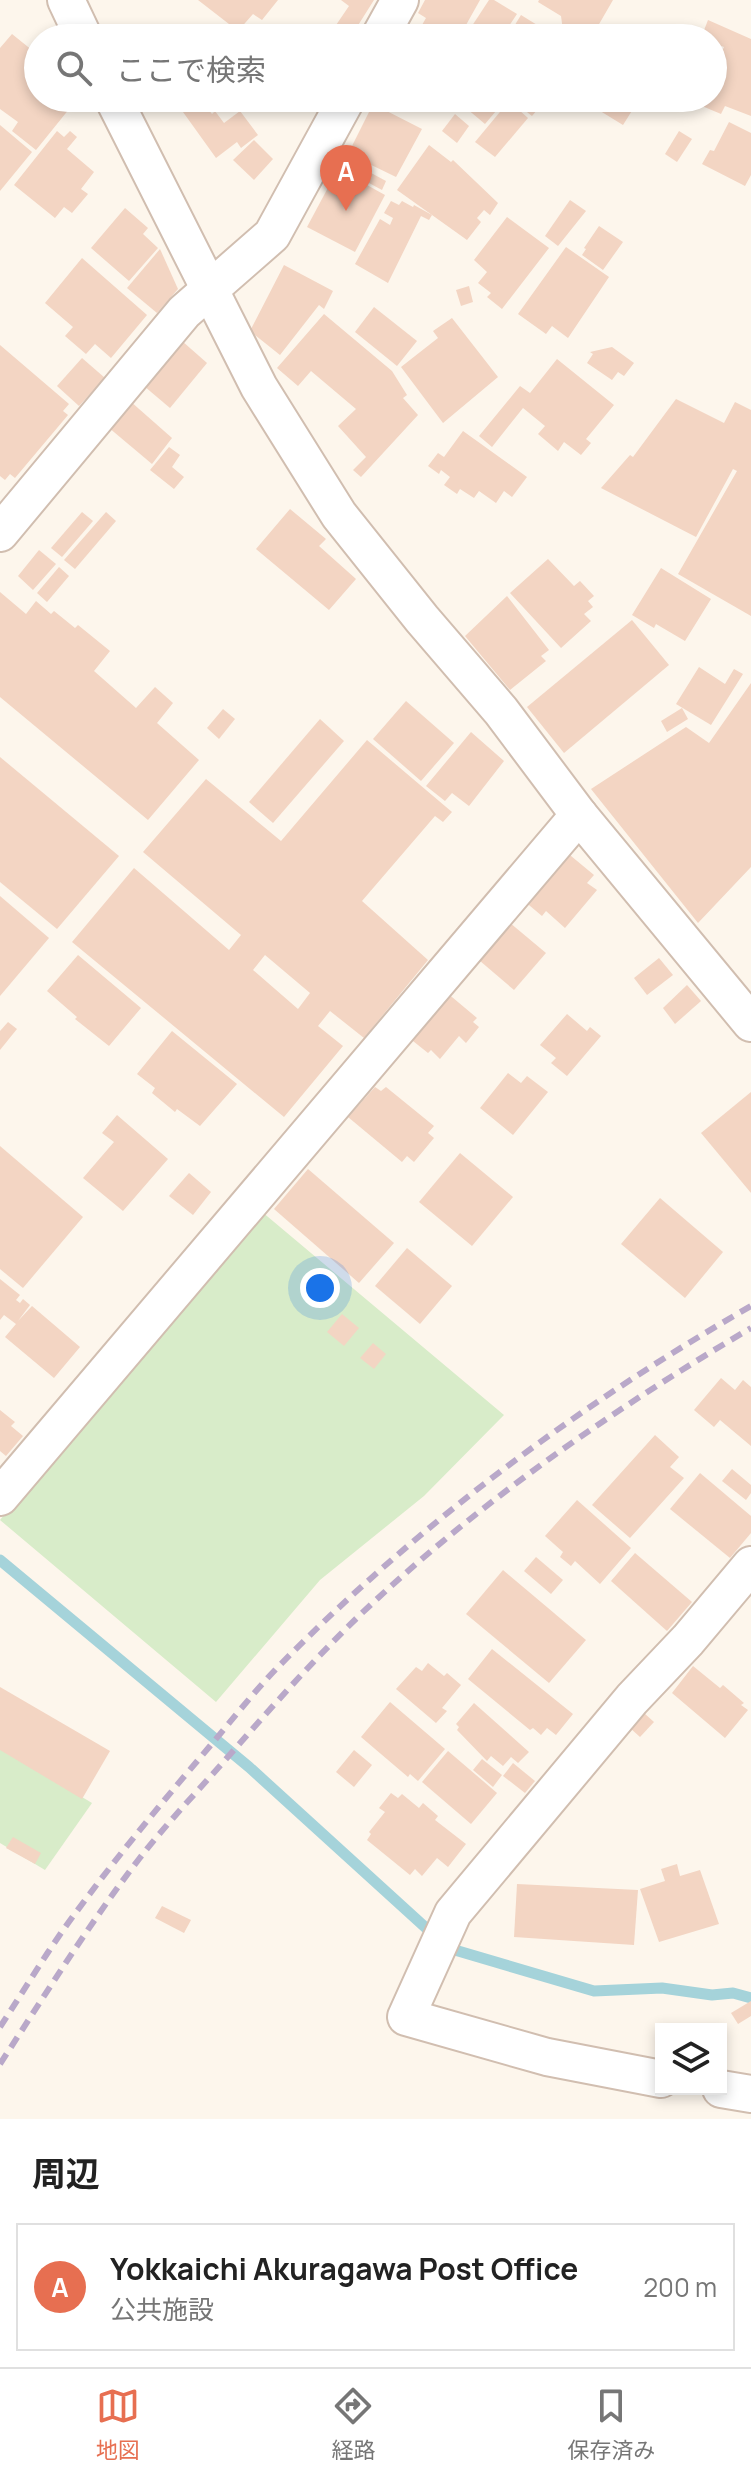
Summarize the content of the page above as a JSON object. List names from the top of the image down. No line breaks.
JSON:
{"page":{"search":"ここで検索","pins":"A","heading":"周辺","list":[{"mark":"A","name":"Yokkaichi Akuragawa Post Office","note":"公共施設","value":"200 m"}],"nav":["地図","経路","保存済み"]}}
